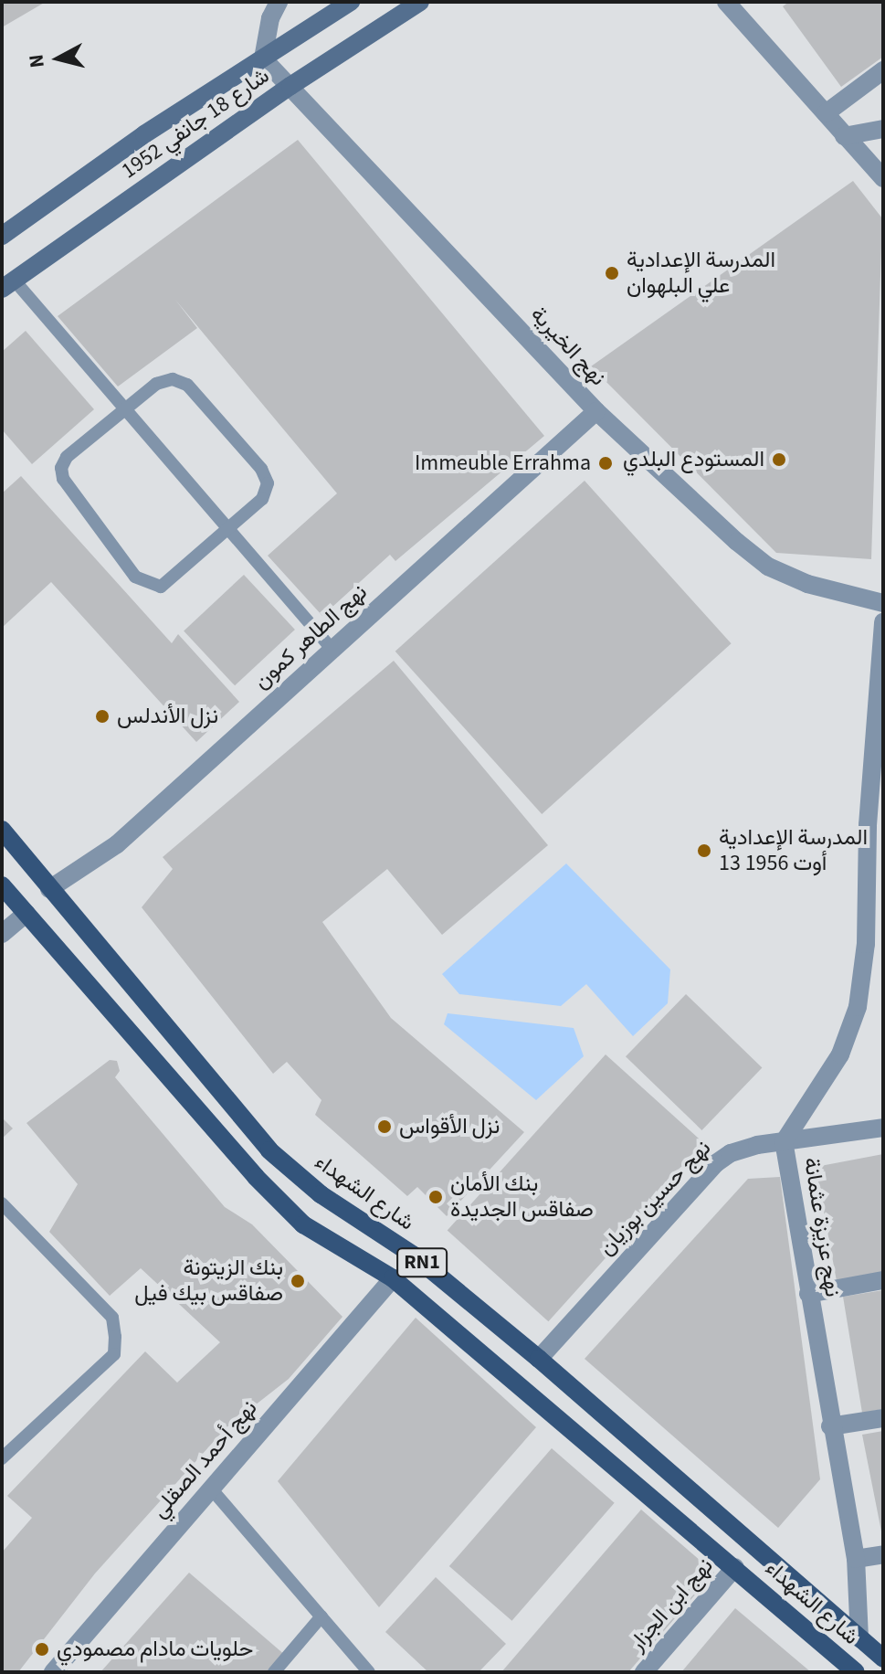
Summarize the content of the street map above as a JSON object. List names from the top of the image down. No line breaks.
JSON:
{"streets":{"main road":["شارع 18 جانفي 1952","شارع الشهداء","RN1"],"street":["نهج الخيرية","نهج الطاهر كمون","نهج حسين بوزيان","نهج عزيزة عثمانة","نهج أحمد الصقلي","نهج ابن الجزار"]},"crossings":[["شارع 18 جانفي 1952","نهج الخيرية"],["نهج الخيرية","نهج الطاهر كمون"],["نهج الطاهر كمون","شارع الشهداء"],["شارع الشهداء","نهج حسين بوزيان"],["شارع الشهداء","نهج عزيزة عثمانة"],["شارع الشهداء","نهج أحمد الصقلي"],["شارع الشهداء","نهج ابن الجزار"],["نهج حسين بوزيان","نهج عزيزة عثمانة"]],"places":["المدرسة الإعدادية علي البلهوان","المستودع البلدي","Immeuble Errahma","نزل الأندلس","المدرسة الإعدادية 13 أوت 1956","نزل الأقواس","بنك الأمان صفاقس الجديدة","بنك الزيتونة صفاقس بيك فيل","حلويات مادام مصمودي"],"north":"left"}
